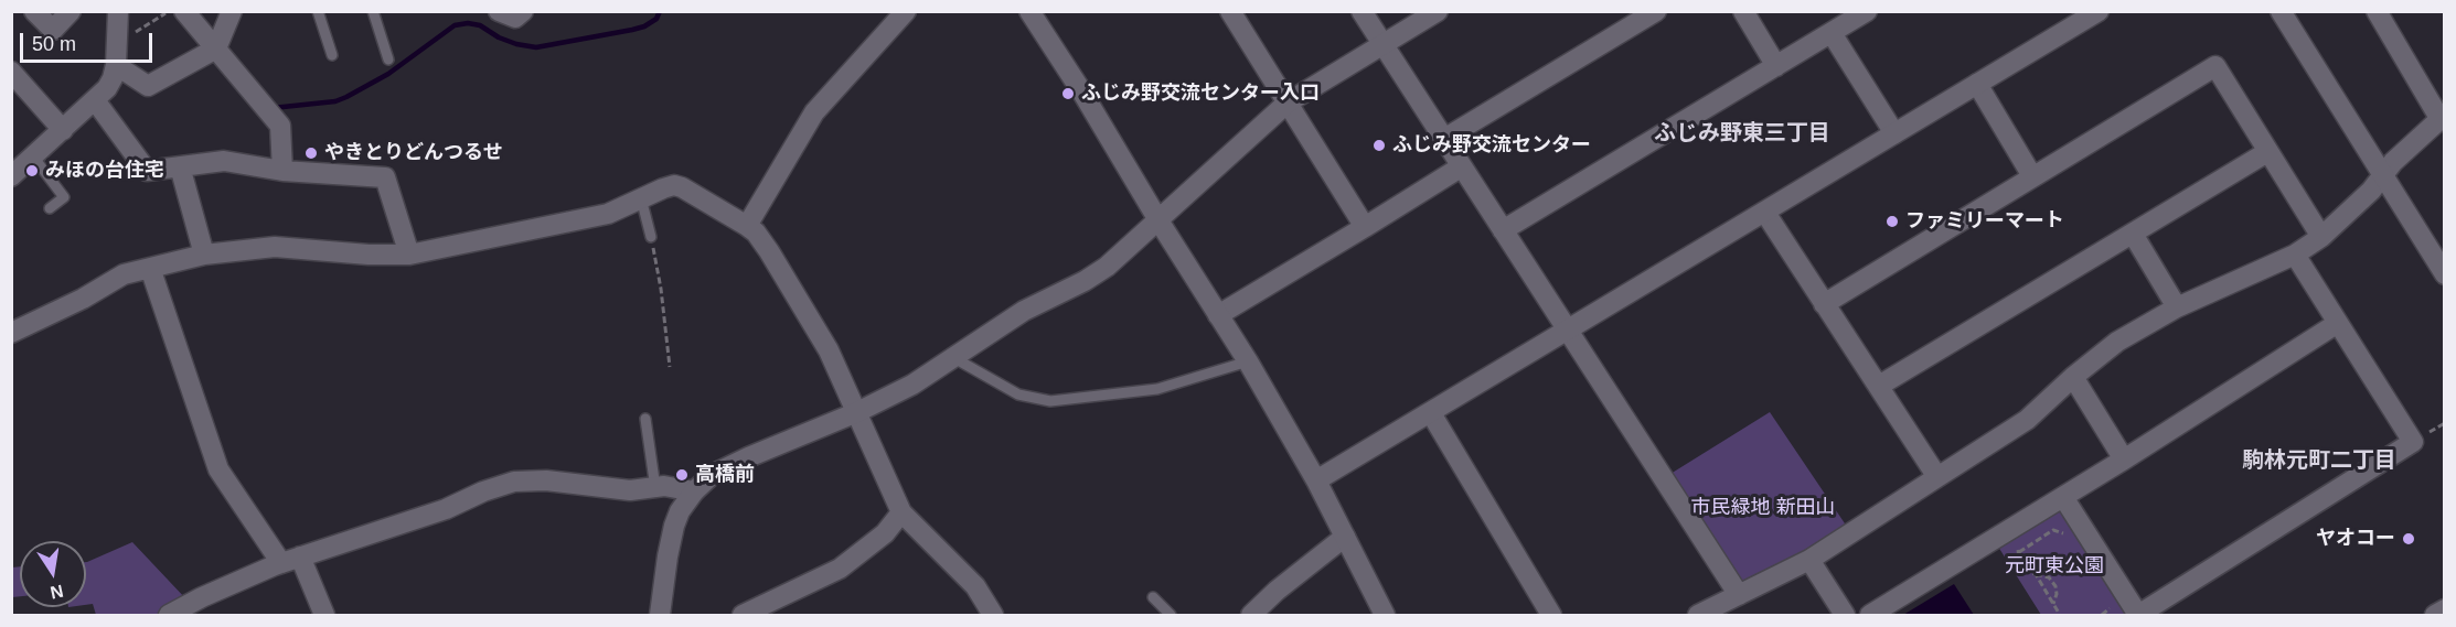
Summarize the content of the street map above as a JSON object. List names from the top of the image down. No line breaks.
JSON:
{"districts":["ふじみ野東三丁目","駒林元町二丁目"],"parks":["市民緑地 新田山","元町東公園"],"places":["ふじみ野交流センター入口","ふじみ野交流センター","やきとりどんつるせ","みほの台住宅","ファミリーマート","高橋前","ヤオコー"],"scale_bar":"50 m","north":"bottom"}
